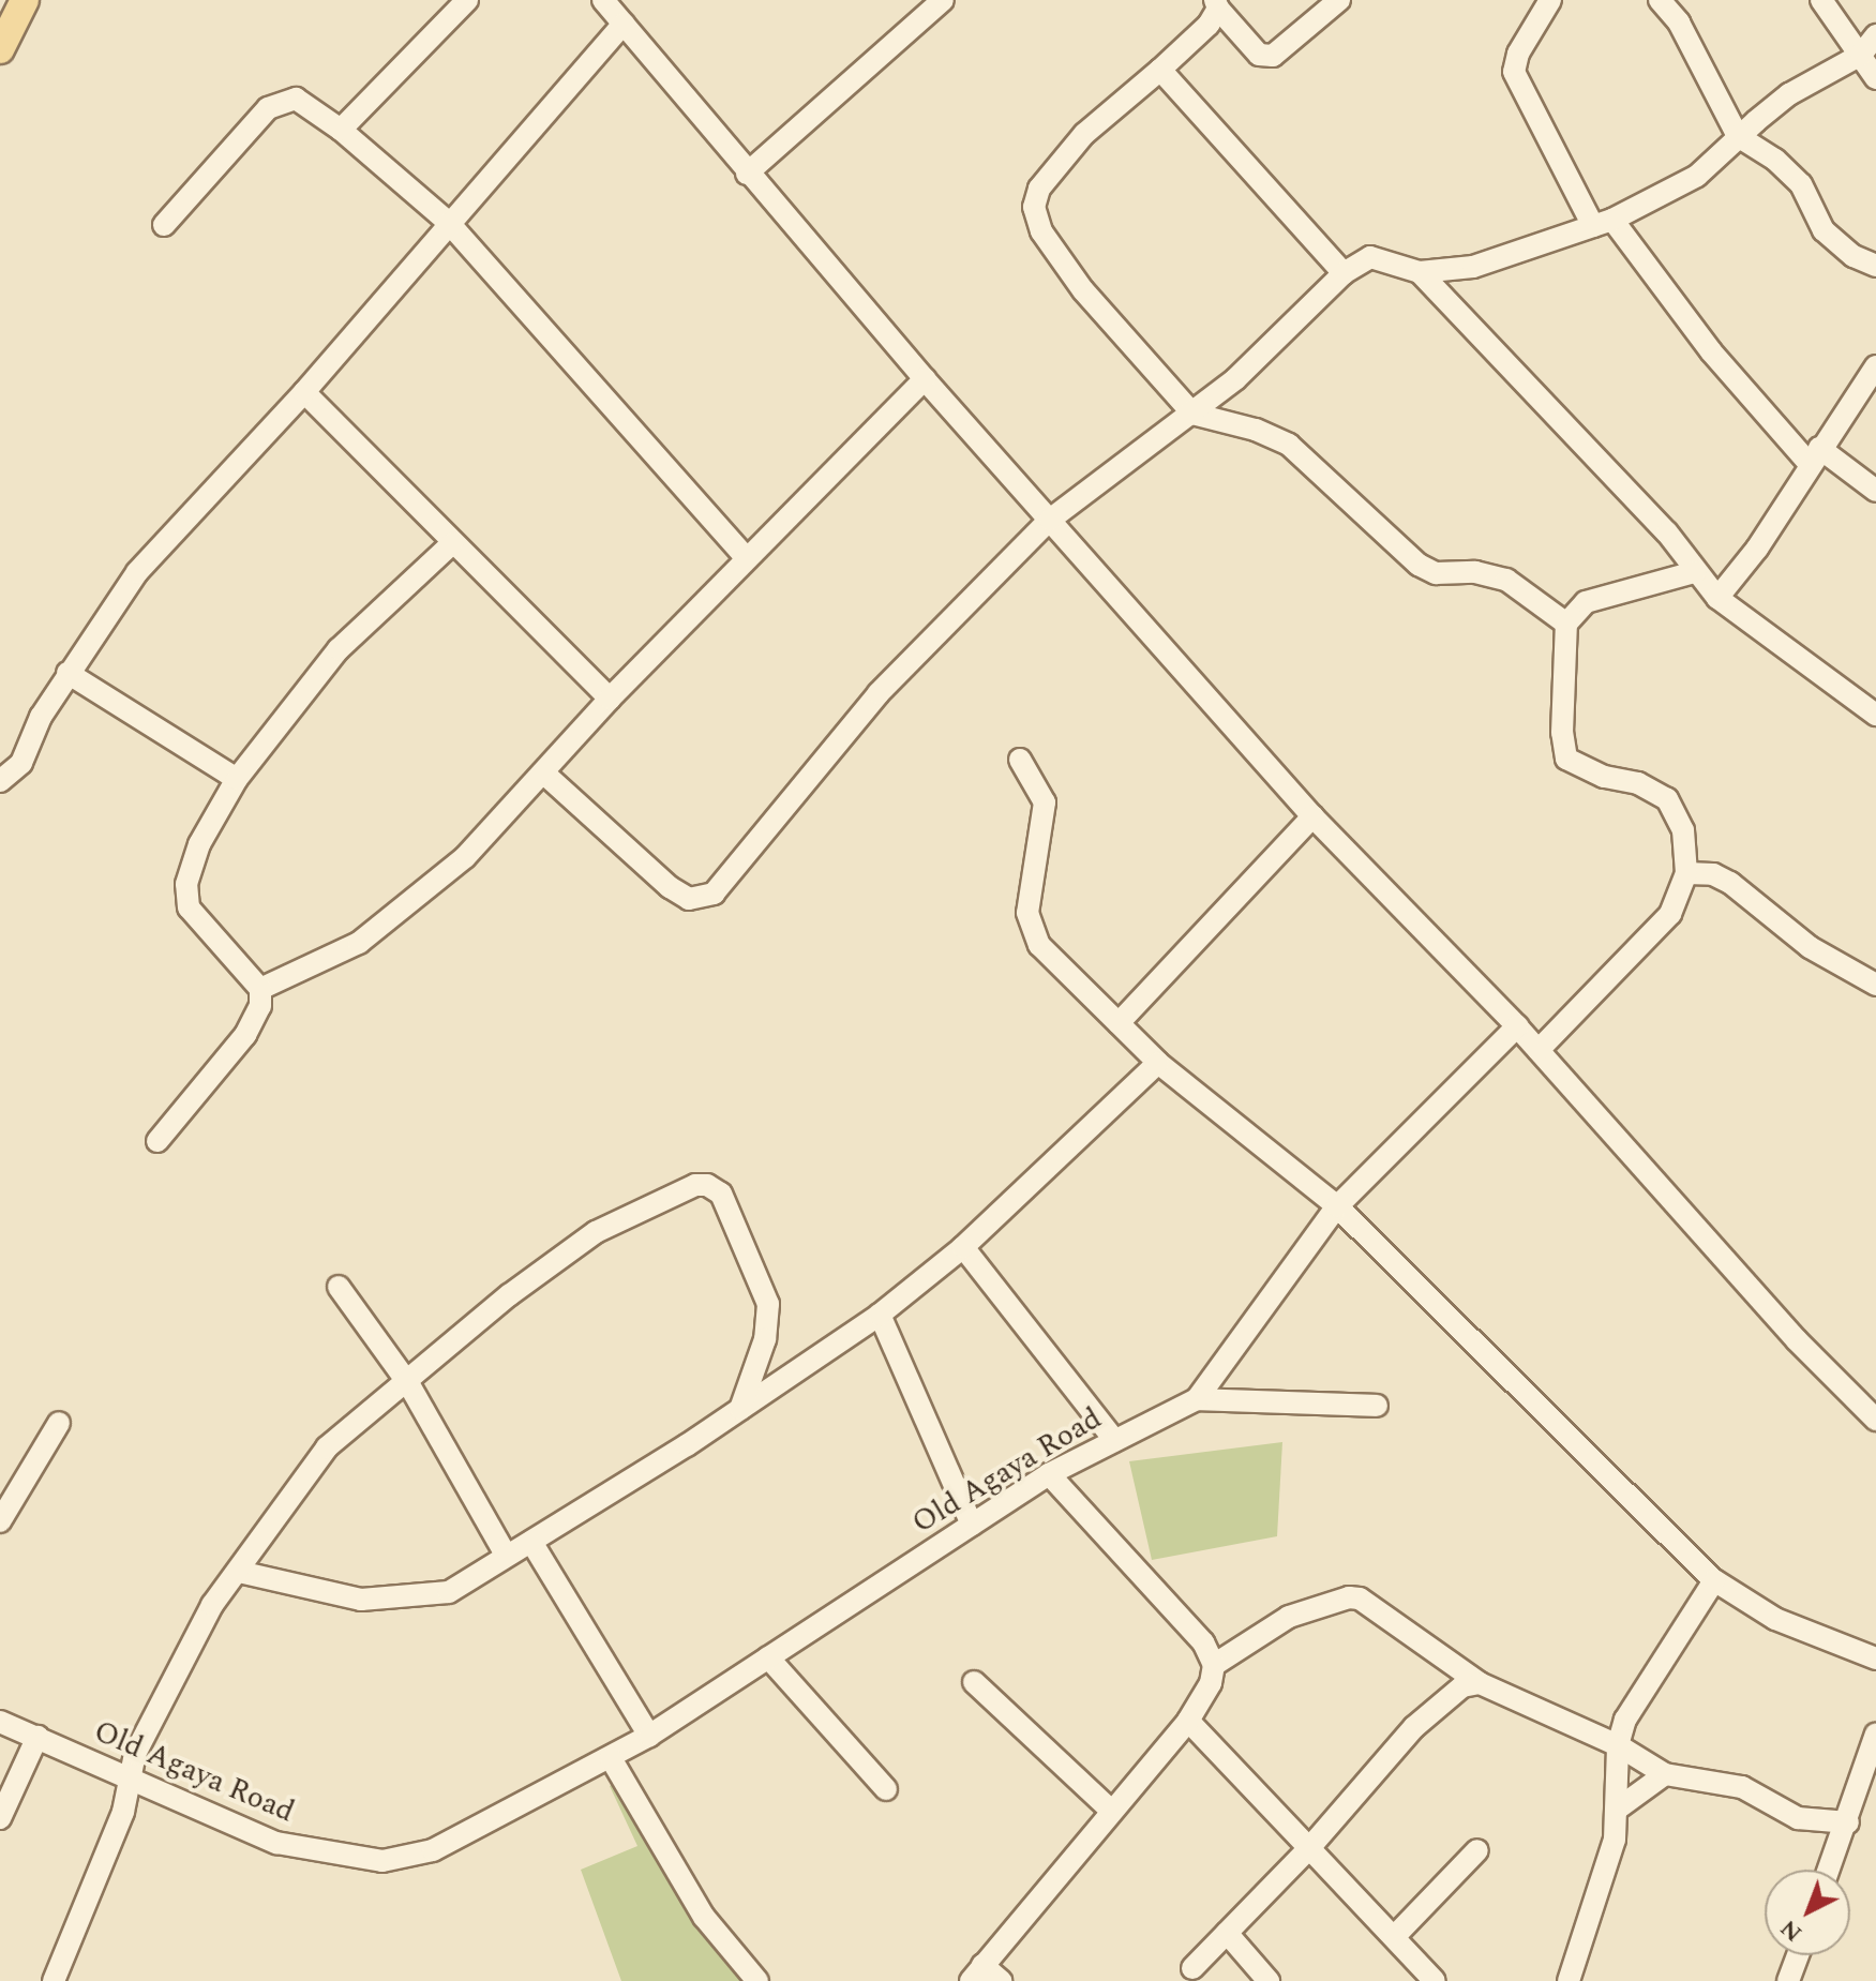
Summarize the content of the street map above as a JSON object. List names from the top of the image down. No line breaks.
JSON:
{"streets":{"street":["Old Agaya Road"]},"north":"bottom left"}
